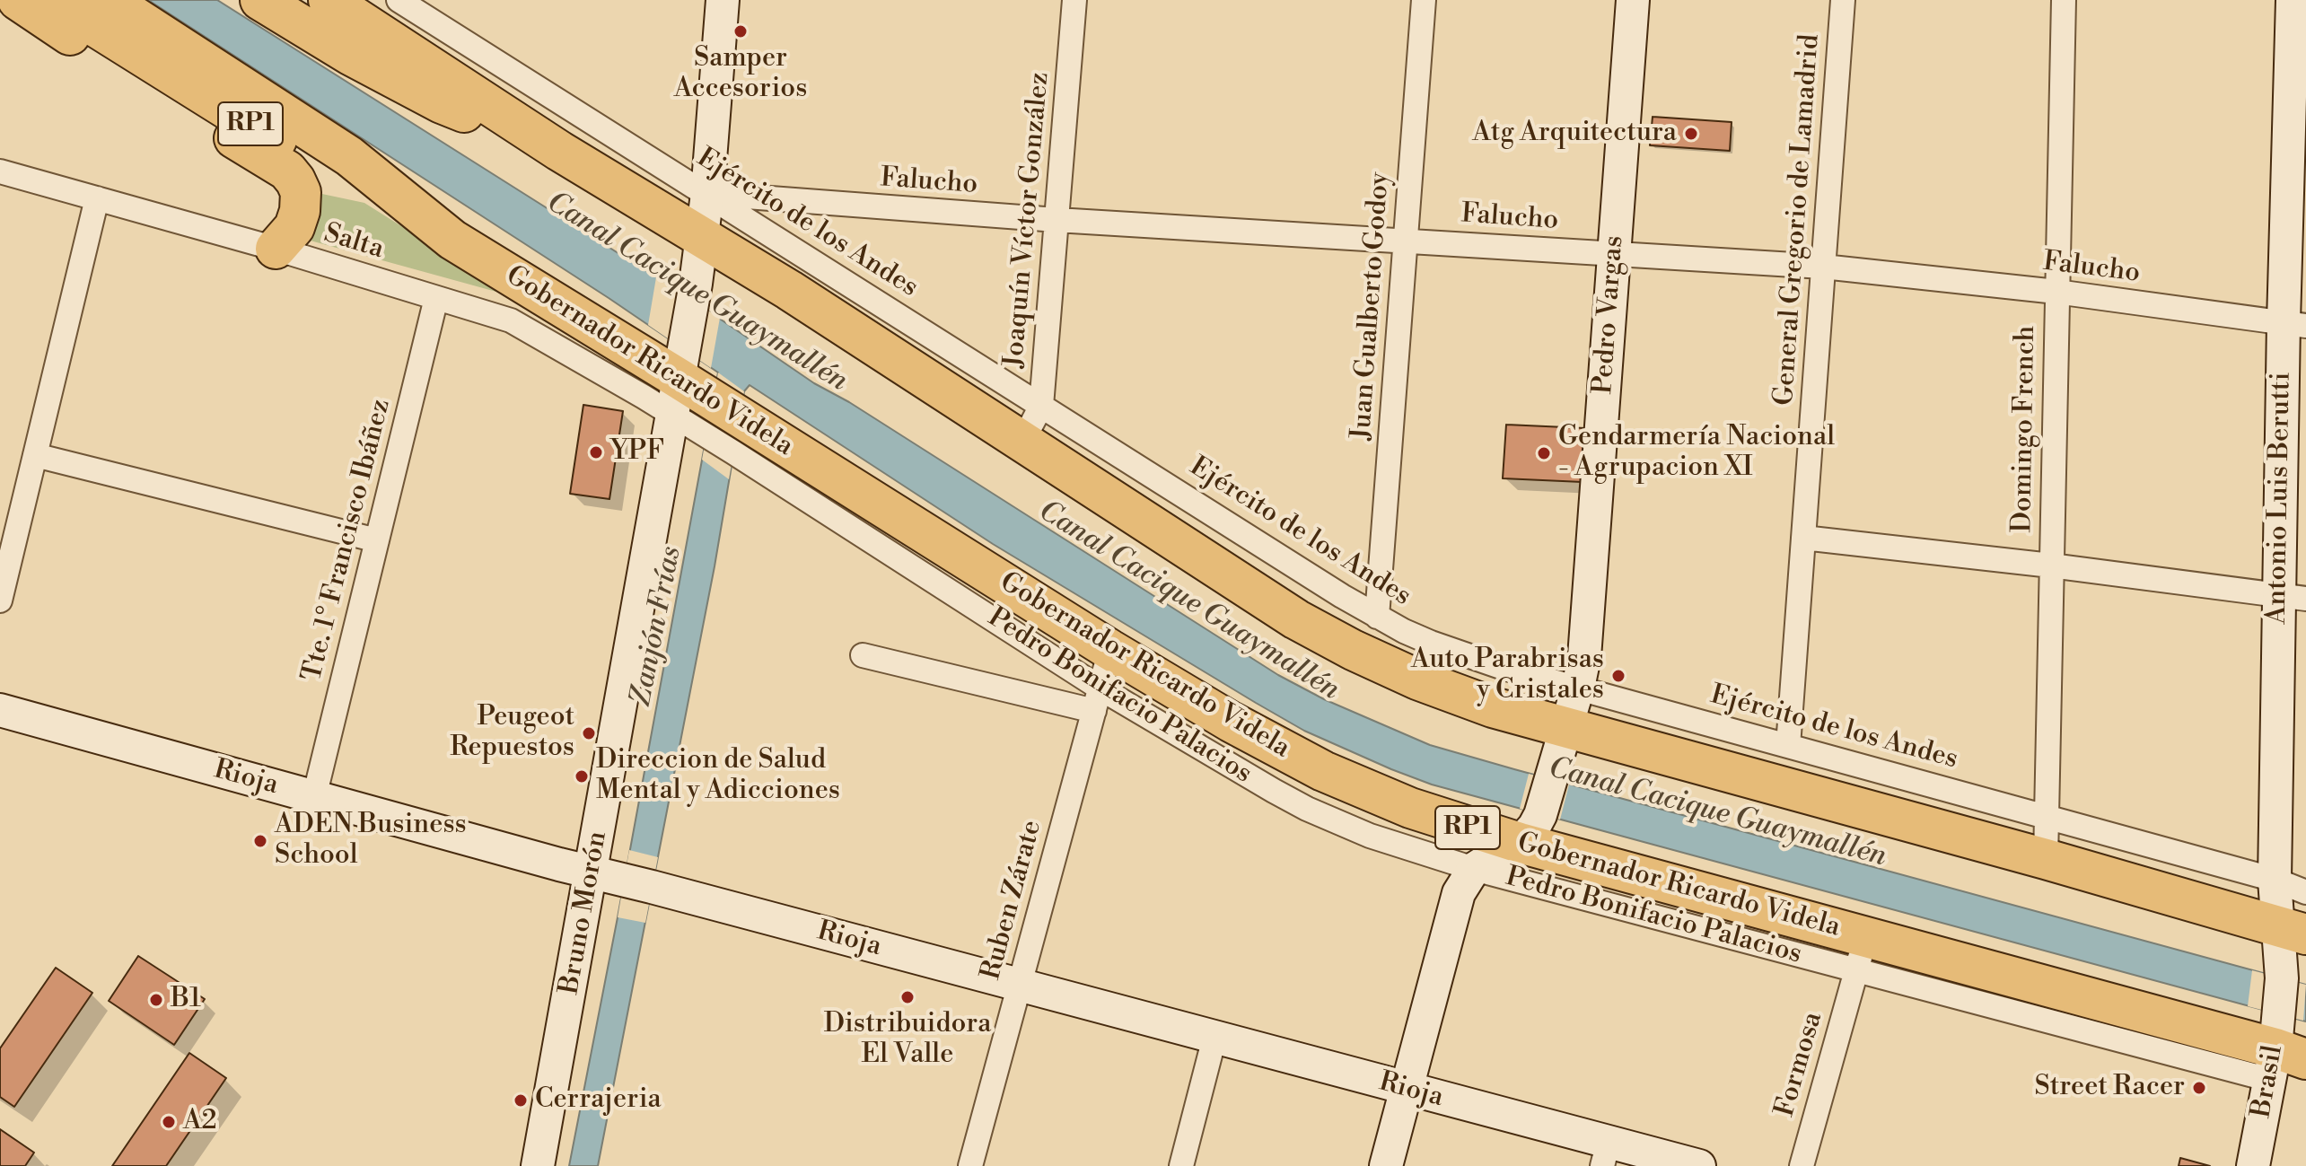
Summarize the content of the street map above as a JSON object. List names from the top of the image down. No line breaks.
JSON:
{"streets":{"highway":["RP1","Gobernador Ricardo Videla"],"street":["Falucho","Joaquín Víctor González","General Gregorio de Lamadrid","Ejército de los Andes","Salta","Juan Gualberto Godoy","Pedro Vargas","Domingo French","Antonio Luis Berutti","Tte. 1° Francisco Ibáñez","Pedro Bonifacio Palacios","Rioja","Ruben Zárate","Bruno Morón","Formosa","Brasil"]},"crossings":[["RP1","Gobernador Ricardo Videla"],["Falucho","Joaquín Víctor González"],["Falucho","General Gregorio de Lamadrid"],["Falucho","Ejército de los Andes"],["Falucho","Juan Gualberto Godoy"],["Falucho","Pedro Vargas"],["Falucho","Domingo French"],["Falucho","Antonio Luis Berutti"],["Falucho","Bruno Morón"],["Joaquín Víctor González","Ejército de los Andes"],["General Gregorio de Lamadrid","Ejército de los Andes"],["Ejército de los Andes","Juan Gualberto Godoy"],["Ejército de los Andes","Pedro Vargas"],["Ejército de los Andes","Domingo French"],["Ejército de los Andes","Antonio Luis Berutti"],["Ejército de los Andes","Bruno Morón"],["Salta","Gobernador Ricardo Videla"],["Salta","Tte. 1° Francisco Ibáñez"],["Salta","Bruno Morón"],["Pedro Vargas","Gobernador Ricardo Videla"],["Gobernador Ricardo Videla","Antonio Luis Berutti"],["Gobernador Ricardo Videla","Pedro Bonifacio Palacios"],["Gobernador Ricardo Videla","Ruben Zárate"],["Gobernador Ricardo Videla","Bruno Morón"],["Gobernador Ricardo Videla","Formosa"],["Gobernador Ricardo Videla","Brasil"],["Antonio Luis Berutti","Brasil"],["Tte. 1° Francisco Ibáñez","Rioja"],["Pedro Bonifacio Palacios","Ruben Zárate"],["Pedro Bonifacio Palacios","Formosa"],["Rioja","Ruben Zárate"],["Rioja","Bruno Morón"]],"water":["Canal Cacique Guaymallén","Zanjón Frías"],"places":["Samper Accesorios","Atg Arquitectura","YPF","Gendarmería Nacional - Agrupacion XI","Auto Parabrisas y Cristales","Peugeot Repuestos","Direccion de Salud Mental y Adicciones","ADEN Business School","Distribuidora El Valle","B1","Street Racer","Cerrajeria","A2"]}
